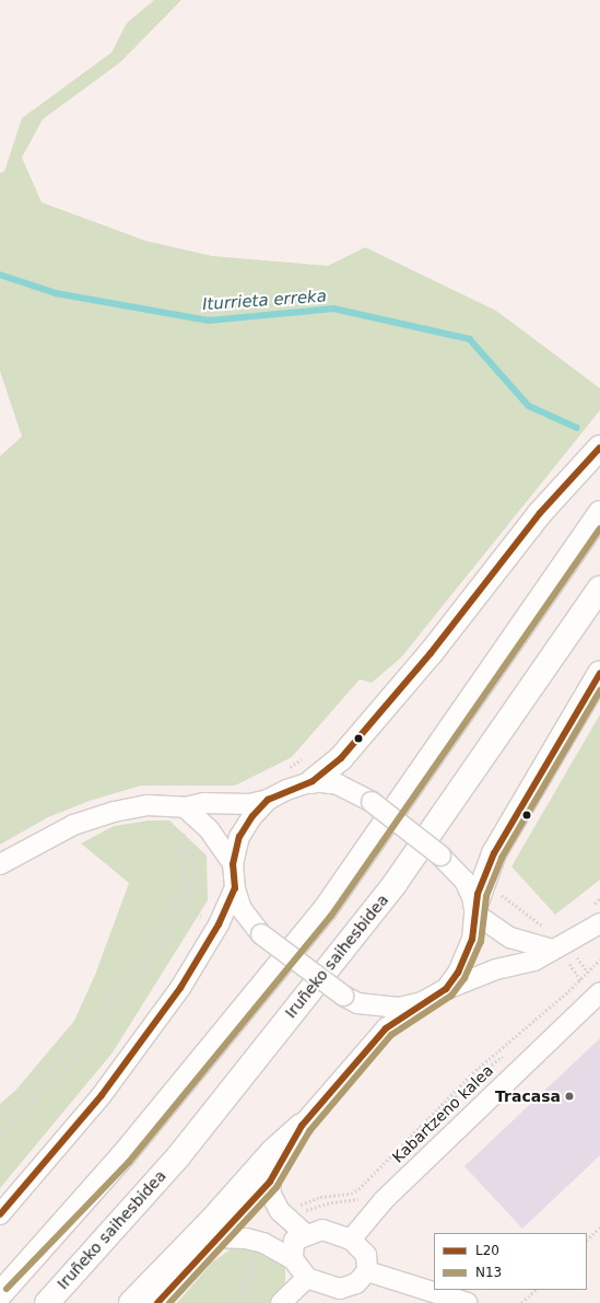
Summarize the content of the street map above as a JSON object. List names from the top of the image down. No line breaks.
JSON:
{"streets":{"highway":["Iruñeko saihesbidea"],"street":["Kabartzeno kalea"]},"water":["Iturrieta erreka"],"places":["Tracasa"],"lines":["transit line L20","transit line N13"],"legend":["L20","N13"]}
